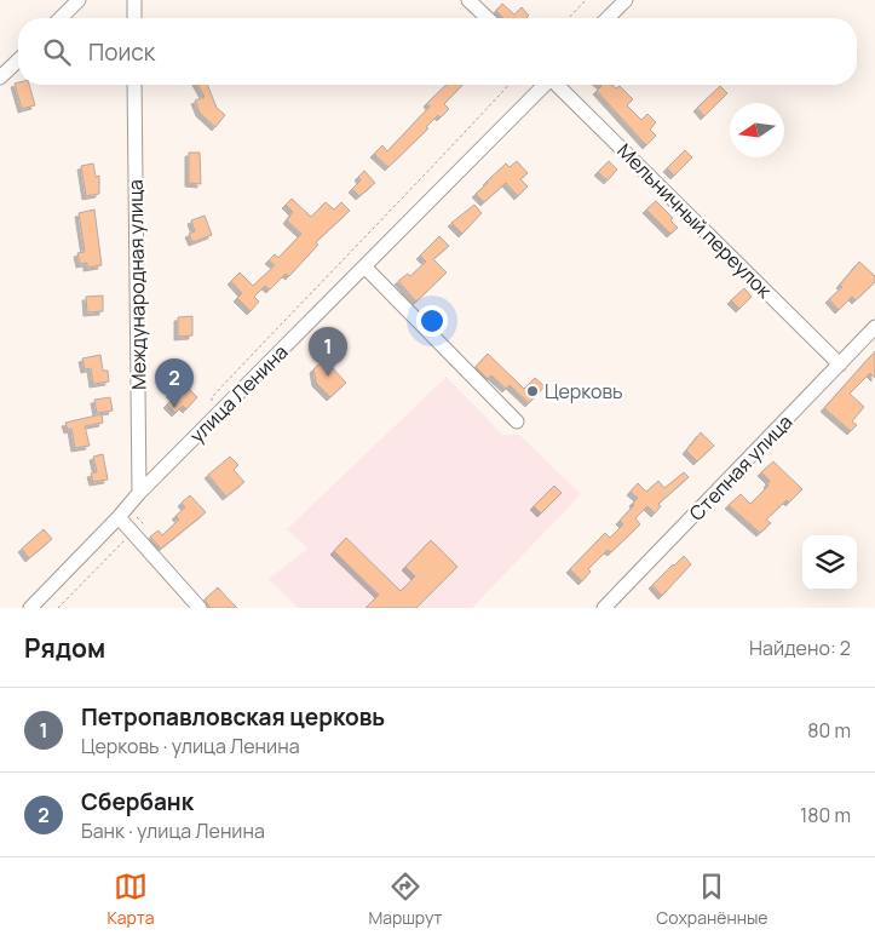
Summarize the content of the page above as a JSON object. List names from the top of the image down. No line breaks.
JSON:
{"streets":{"street":["Мельничный переулок","Международная улица","улица Ленина","Степная улица"]},"crossings":[["Мельничный переулок","Степная улица"],["Международная улица","улица Ленина"]],"places":["Церковь"],"north":"left","page":{"search":"Поиск","pins":["1","2"],"heading":["Рядом","Найдено: 2"],"list":[{"mark":"1","name":"Петропавловская церковь","note":"Церковь · улица Ленина","value":"80 m"},{"mark":"2","name":"Сбербанк","note":"Банк · улица Ленина","value":"180 m"}],"nav":["Карта","Маршрут","Сохранённые"]}}
